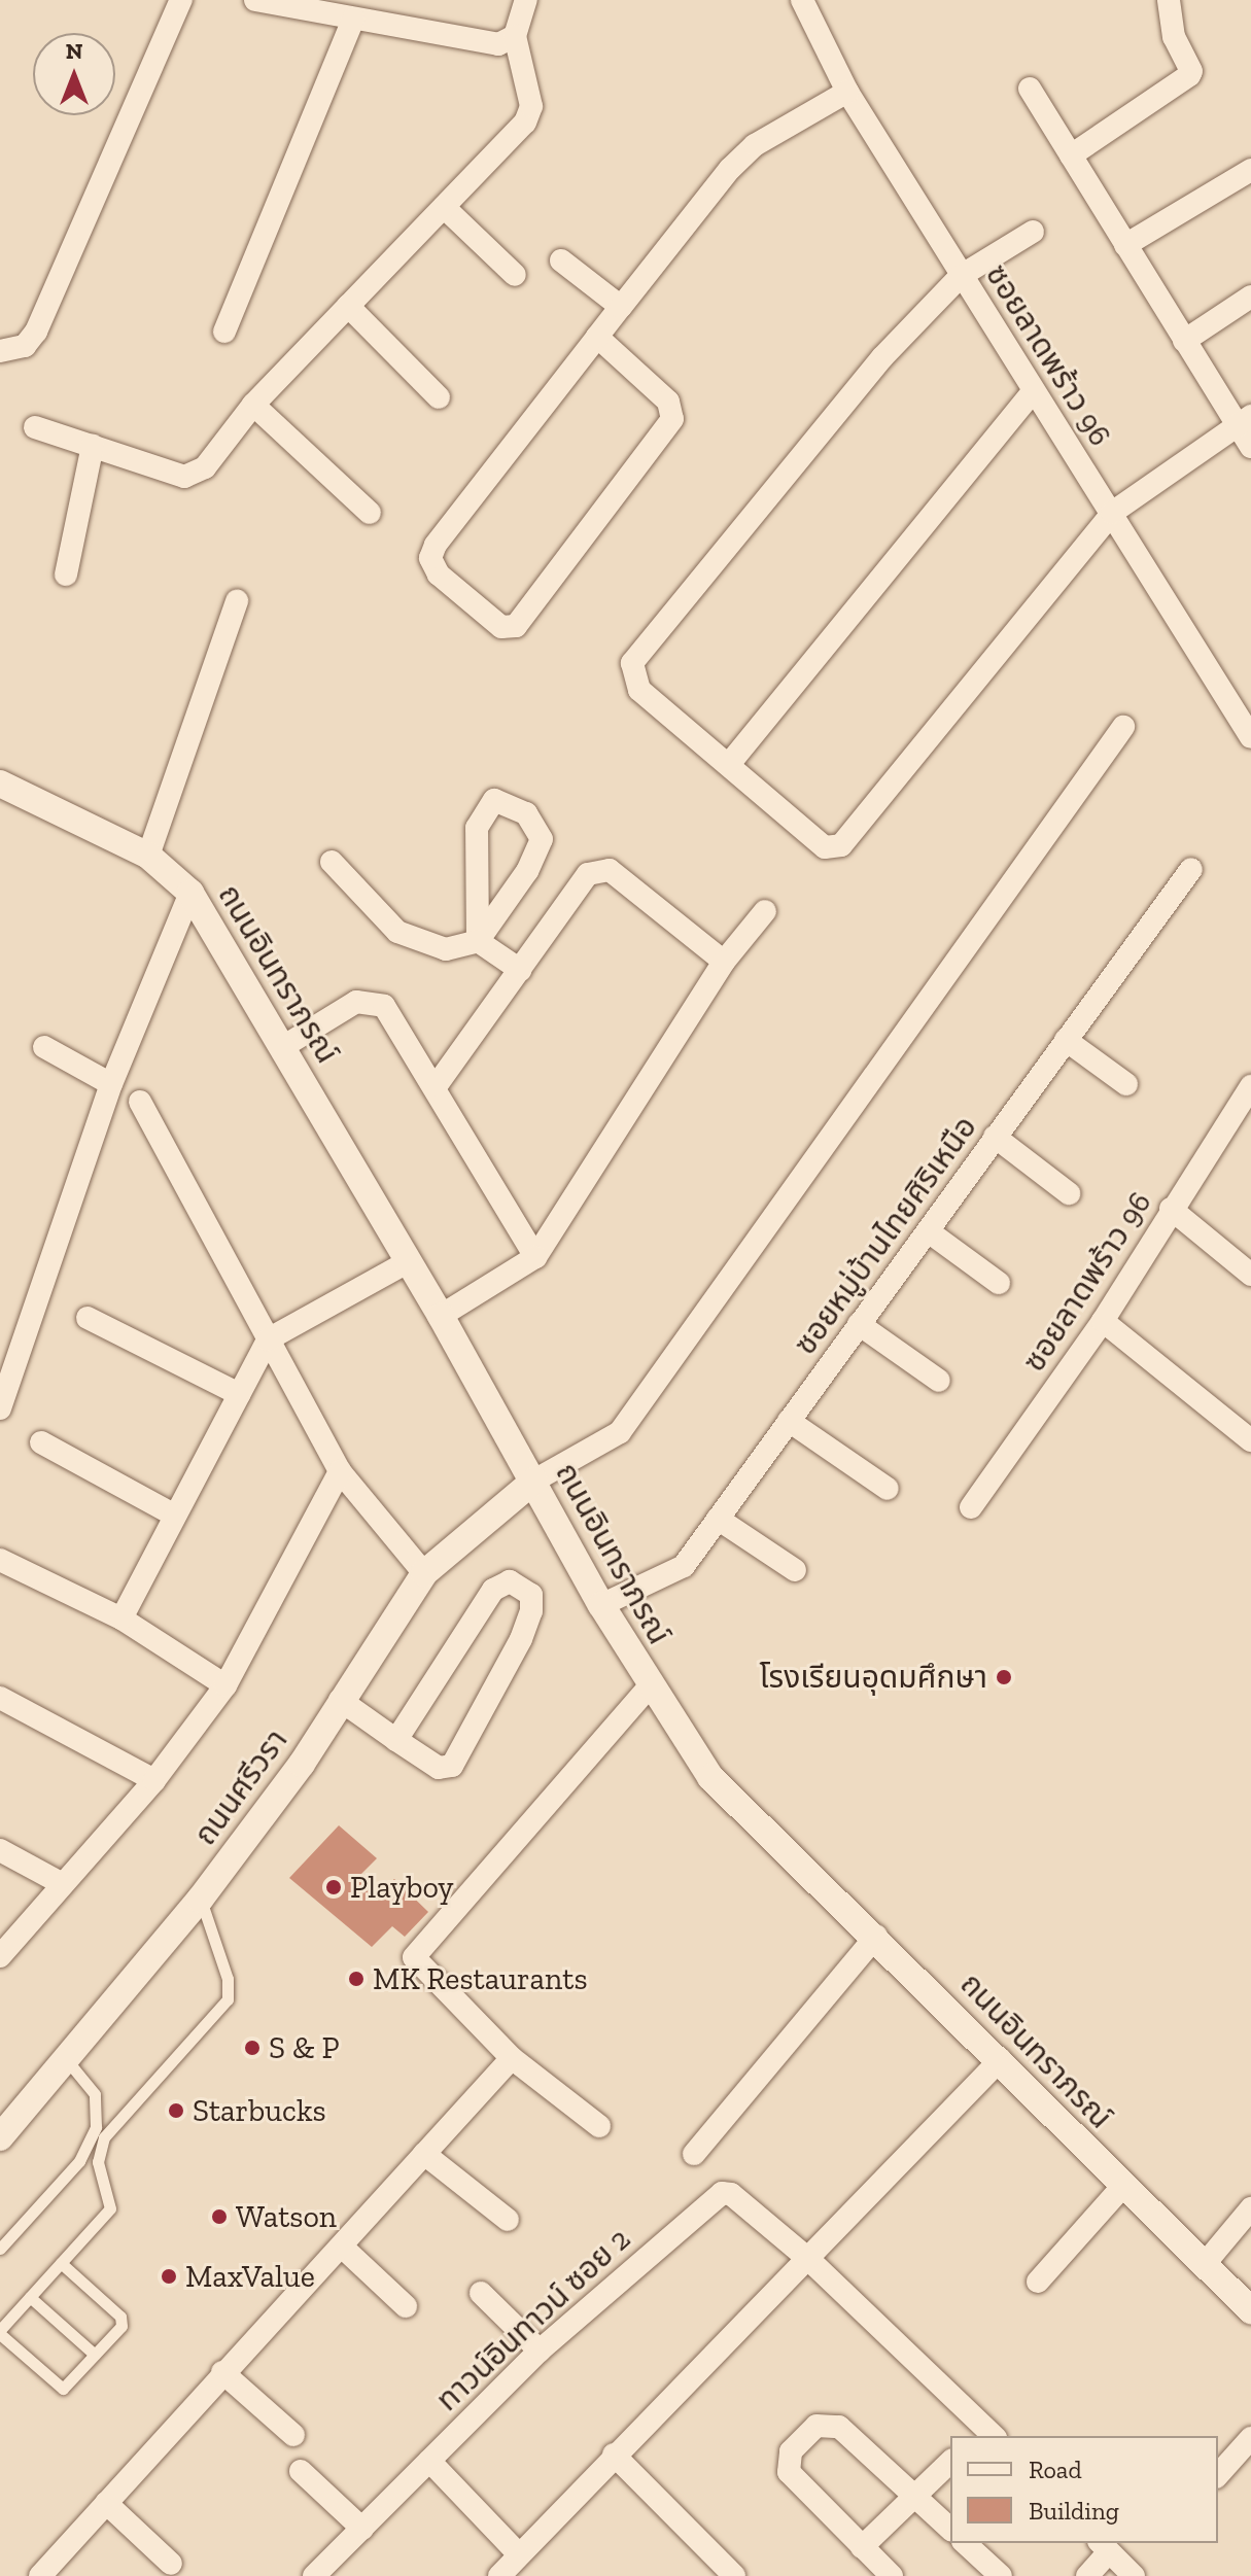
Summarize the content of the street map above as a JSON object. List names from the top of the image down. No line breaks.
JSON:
{"streets":{"street":["ซอยลาดพร้าว 96","ถนนอินทราภรณ์","ซอยหมู่บ้านไทยศิริเหนือ","ถนนศรีวรา","ทาวน์อินทาวน์ ซอย 2"]},"crossings":[["ถนนอินทราภรณ์","ซอยหมู่บ้านไทยศิริเหนือ"],["ถนนอินทราภรณ์","ถนนศรีวรา"]],"places":["โรงเรียนอุดมศึกษา","Playboy","MK Restaurants","S & P","Starbucks","Watson","MaxValue"],"legend":["Road","Building"],"north":"top"}
